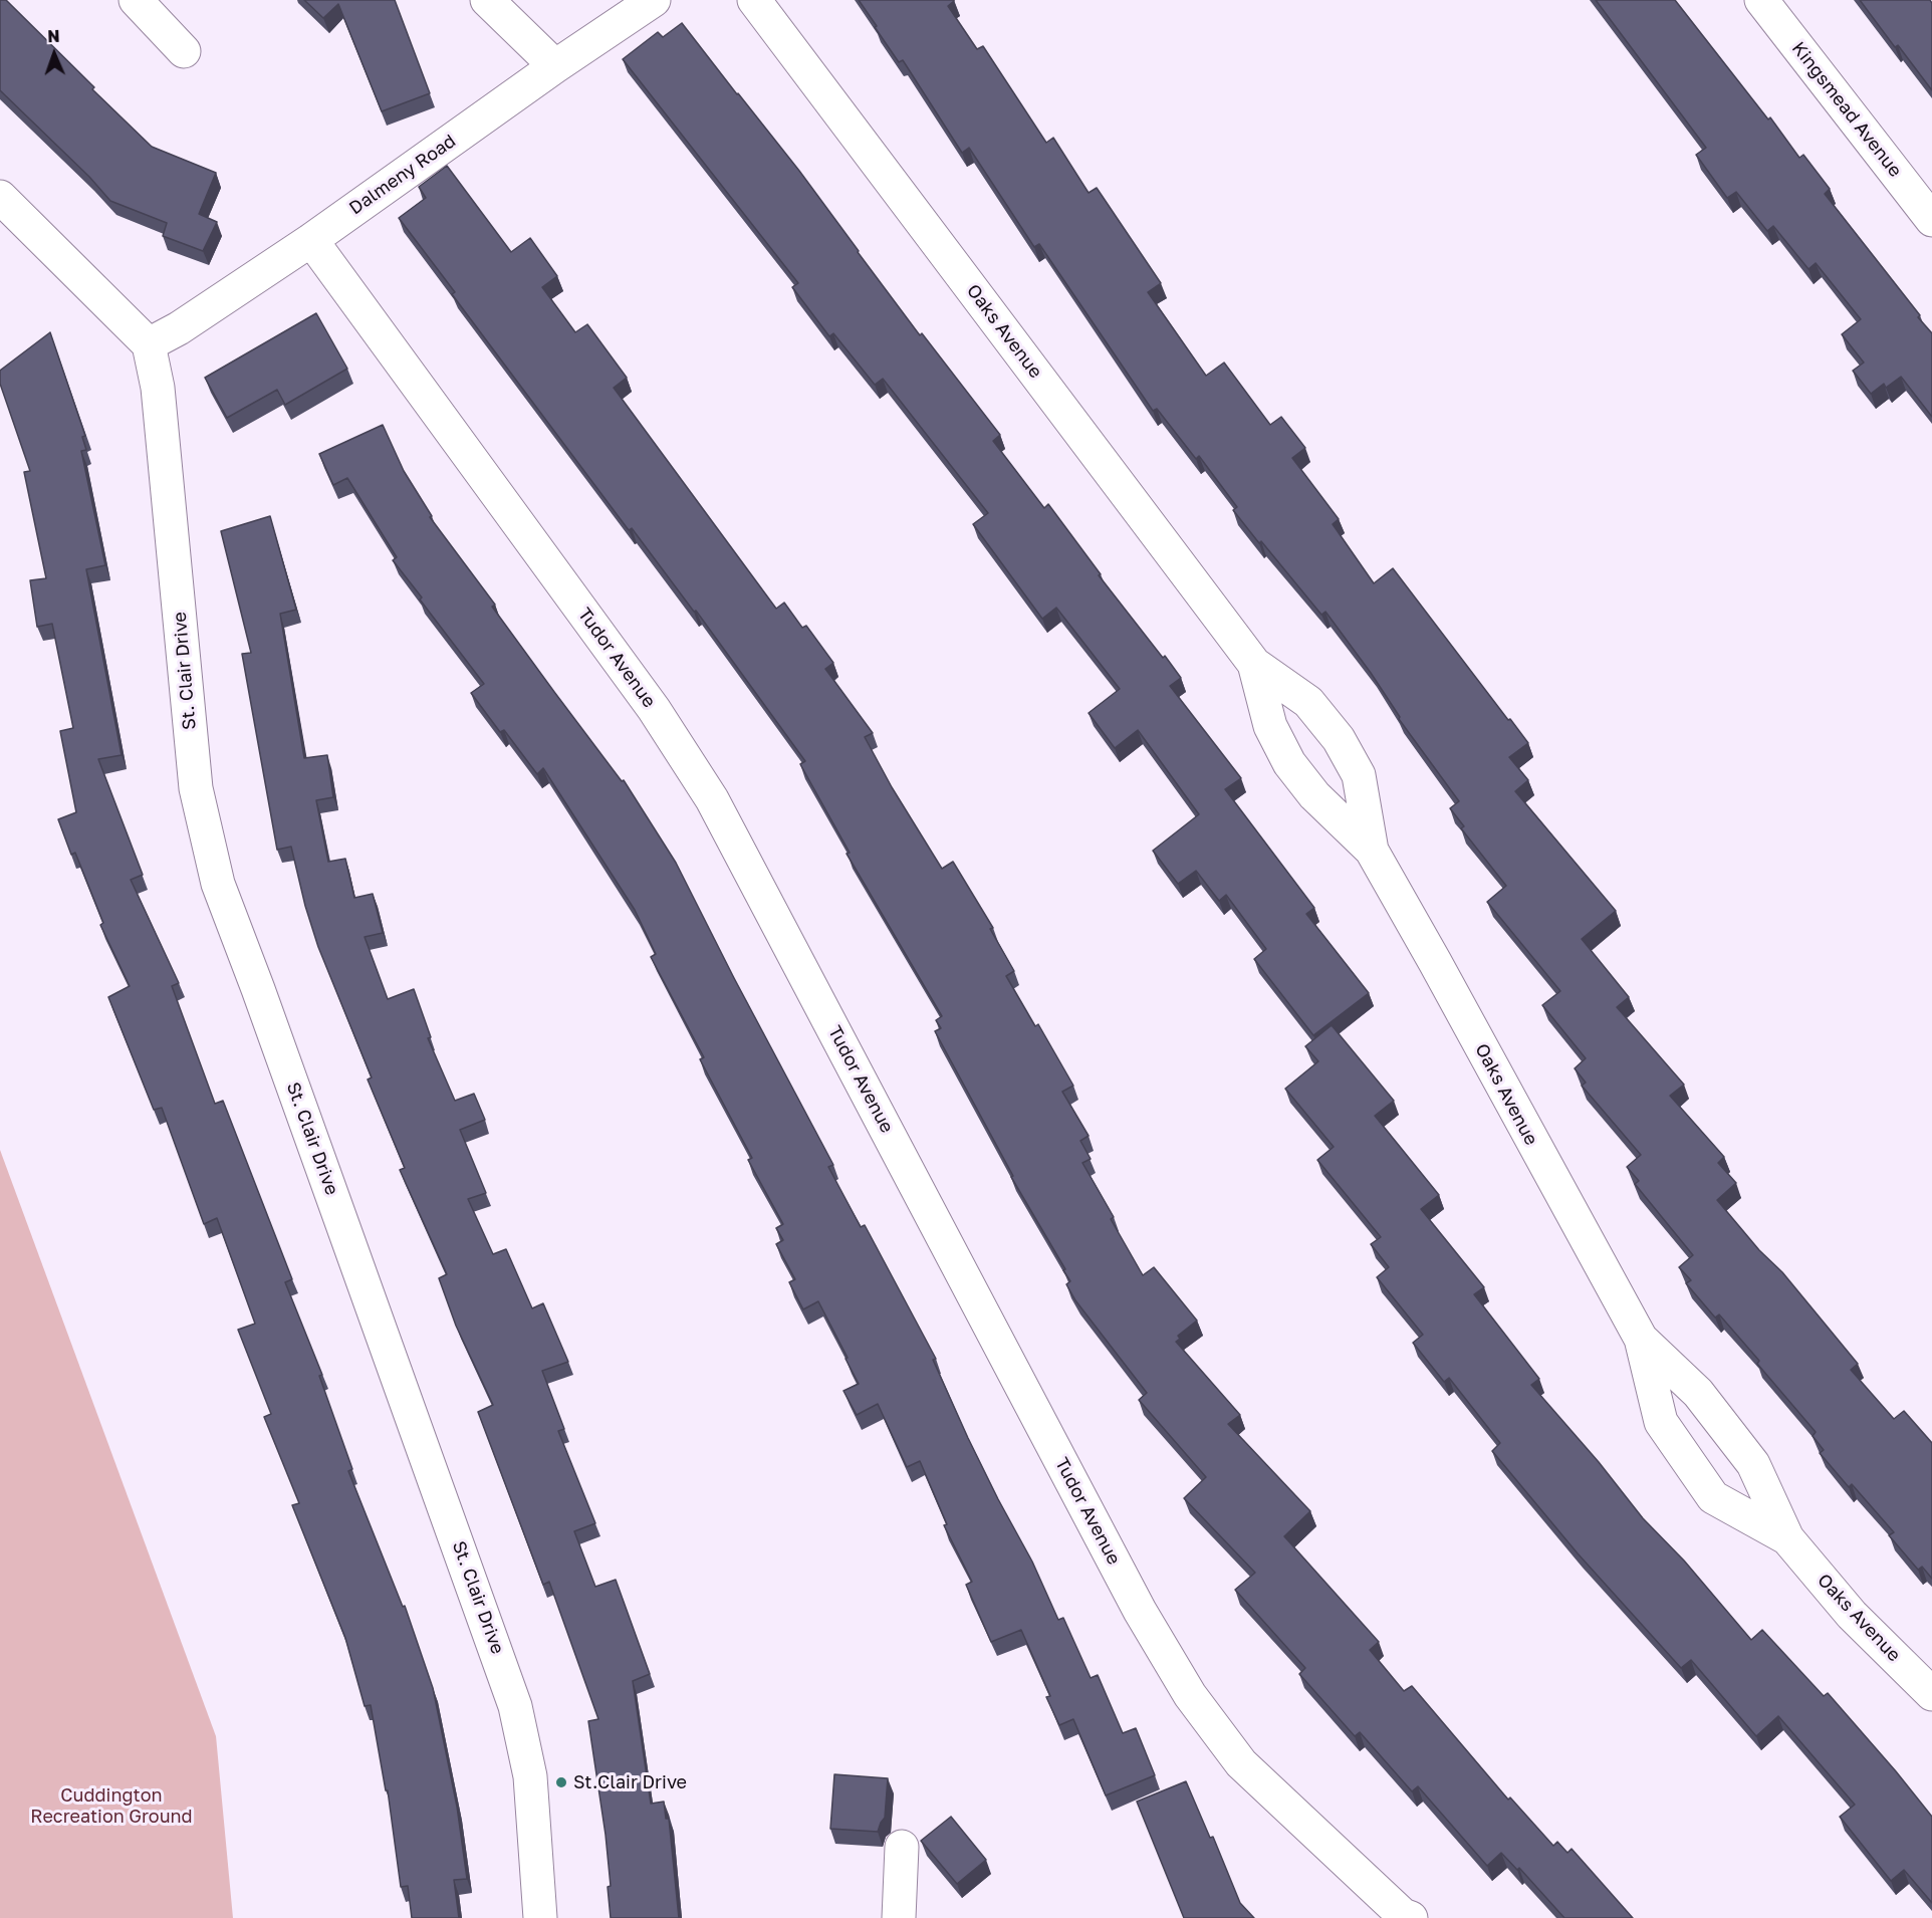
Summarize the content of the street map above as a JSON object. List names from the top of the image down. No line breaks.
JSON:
{"streets":{"street":["Kingsmead Avenue","Dalmeny Road","Oaks Avenue","Tudor Avenue","St. Clair Drive"]},"crossings":[["Dalmeny Road","Tudor Avenue"],["Dalmeny Road","St. Clair Drive"]],"parks":["Cuddington Recreation Ground"],"places":["St.Clair Drive"],"north":"top"}
